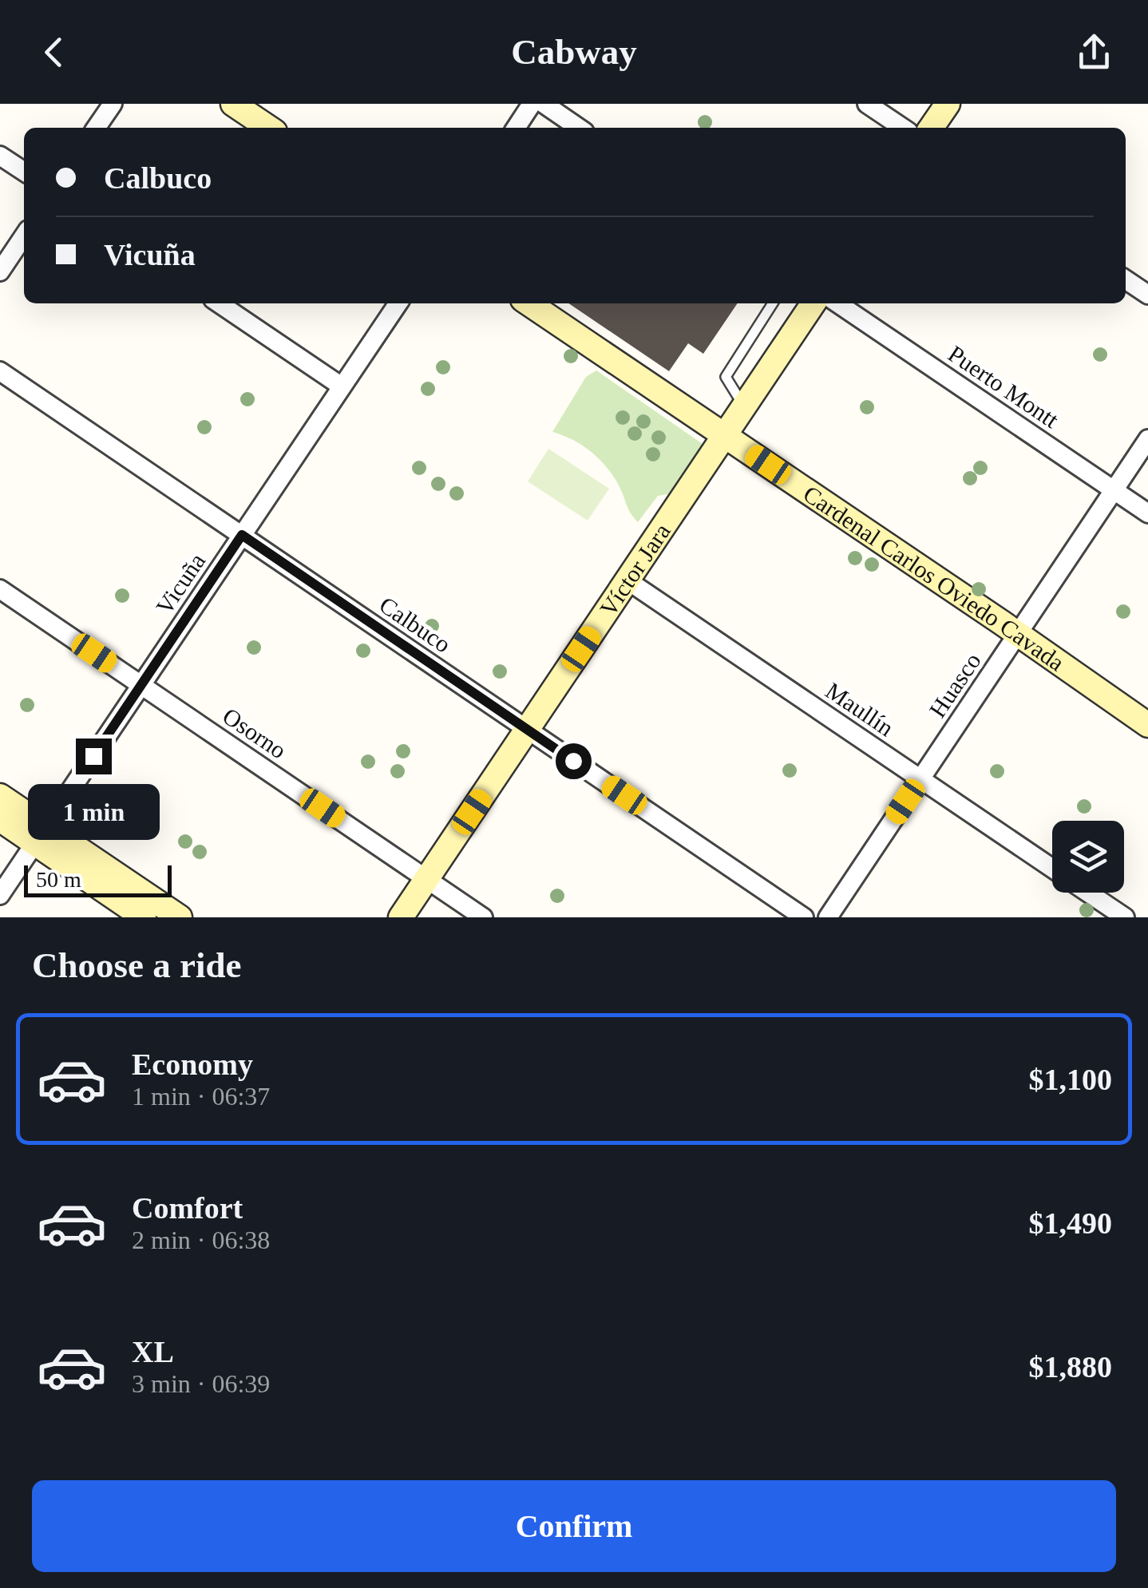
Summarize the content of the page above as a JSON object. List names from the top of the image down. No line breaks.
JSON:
{"streets":{"main road":["Víctor Jara","Cardenal Carlos Oviedo Cavada"],"street":["Puerto Montt","Vicuña","Calbuco","Huasco","Maullín","Osorno"]},"crossings":[["Puerto Montt","Huasco"],["Víctor Jara","Cardenal Carlos Oviedo Cavada"],["Víctor Jara","Calbuco"],["Víctor Jara","Maullín"],["Víctor Jara","Osorno"],["Cardenal Carlos Oviedo Cavada","Huasco"],["Vicuña","Calbuco"],["Vicuña","Osorno"],["Huasco","Maullín"]],"scale_bar":"50 m","page":{"header":"Cabway","banner":["Calbuco","Vicuña"],"bubble":"1 min","scale":"50 m","heading":"Choose a ride","list":[{"name":"Economy","note":"1 min · 06:37","value":"$1,100"},{"name":"Comfort","note":"2 min · 06:38","value":"$1,490"},{"name":"XL","note":"3 min · 06:39","value":"$1,880"}],"buttons":"Confirm"}}
